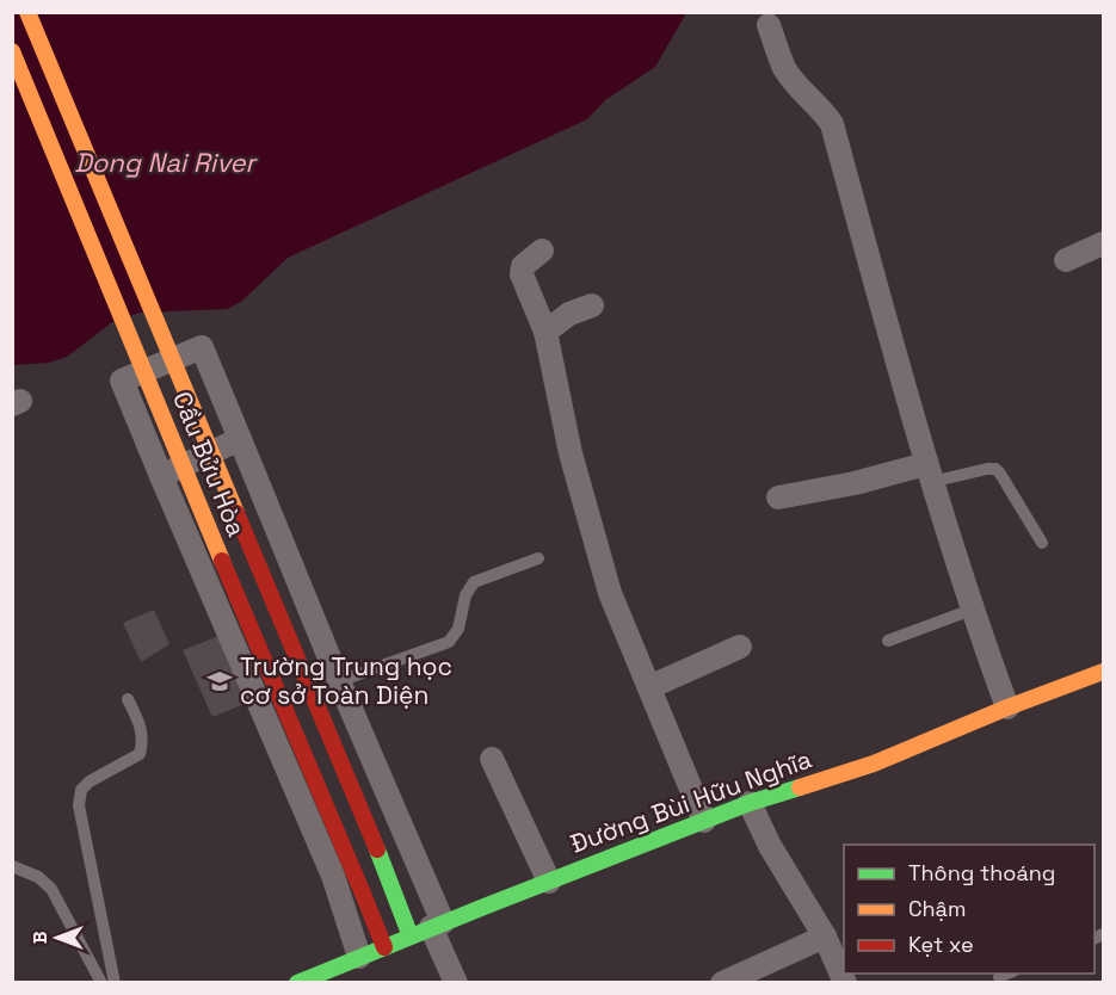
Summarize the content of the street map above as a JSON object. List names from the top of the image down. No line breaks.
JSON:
{"streets":{"main road":["Cầu Bửu Hòa","Đường Bùi Hữu Nghĩa"]},"crossings":[["Cầu Bửu Hòa","Đường Bùi Hữu Nghĩa"]],"water":["Dong Nai River"],"places":{"school or university":["Trường Trung học cơ sở Toàn Diện"]},"legend":["Thông thoáng","Chậm","Kẹt xe"],"north":"left"}
